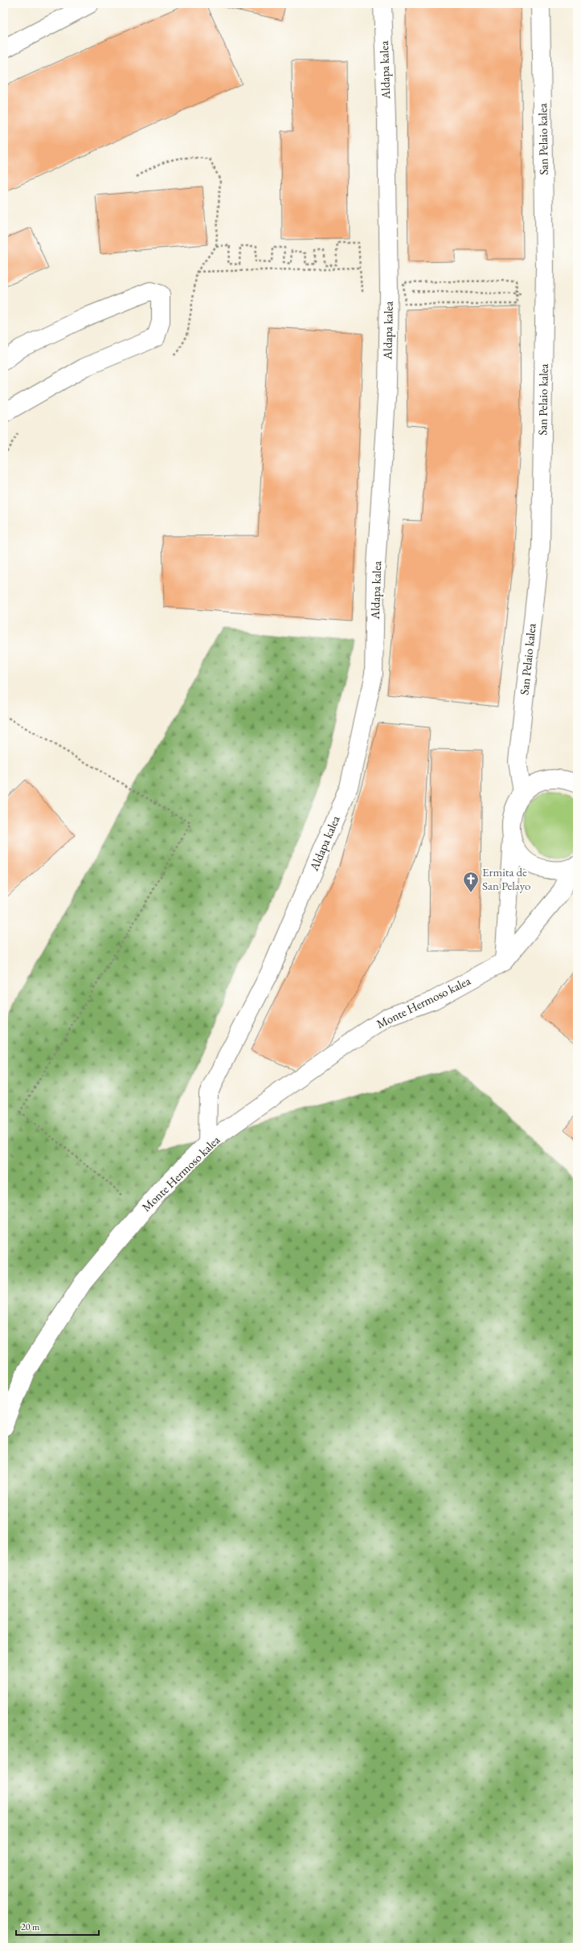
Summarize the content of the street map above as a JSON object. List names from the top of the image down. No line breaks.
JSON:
{"streets":{"street":["Aldapa kalea","San Pelaio kalea","Monte Hermoso kalea"]},"crossings":[["Aldapa kalea","Monte Hermoso kalea"]],"places":{"church":["Ermita de San Pelayo"]},"scale_bar":"20 m"}
